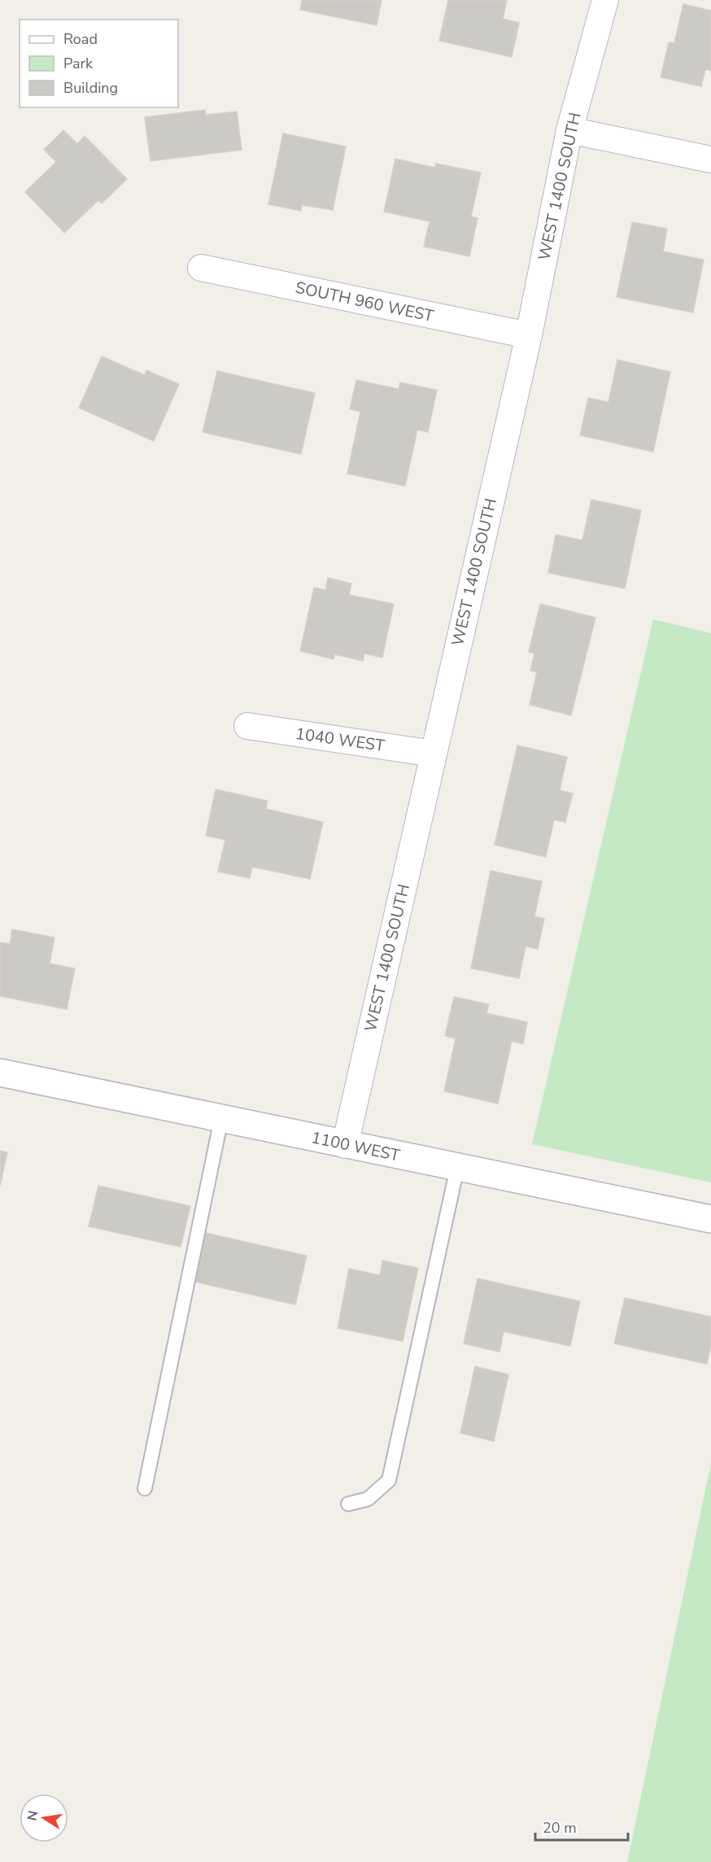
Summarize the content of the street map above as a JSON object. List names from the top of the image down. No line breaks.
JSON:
{"streets":{"street":["WEST 1400 SOUTH","SOUTH 960 WEST","1040 WEST","1100 WEST"]},"crossings":[["WEST 1400 SOUTH","SOUTH 960 WEST"],["WEST 1400 SOUTH","1040 WEST"],["WEST 1400 SOUTH","1100 WEST"]],"legend":["Road","Park","Building"],"scale_bar":"20 m","north":"left"}
